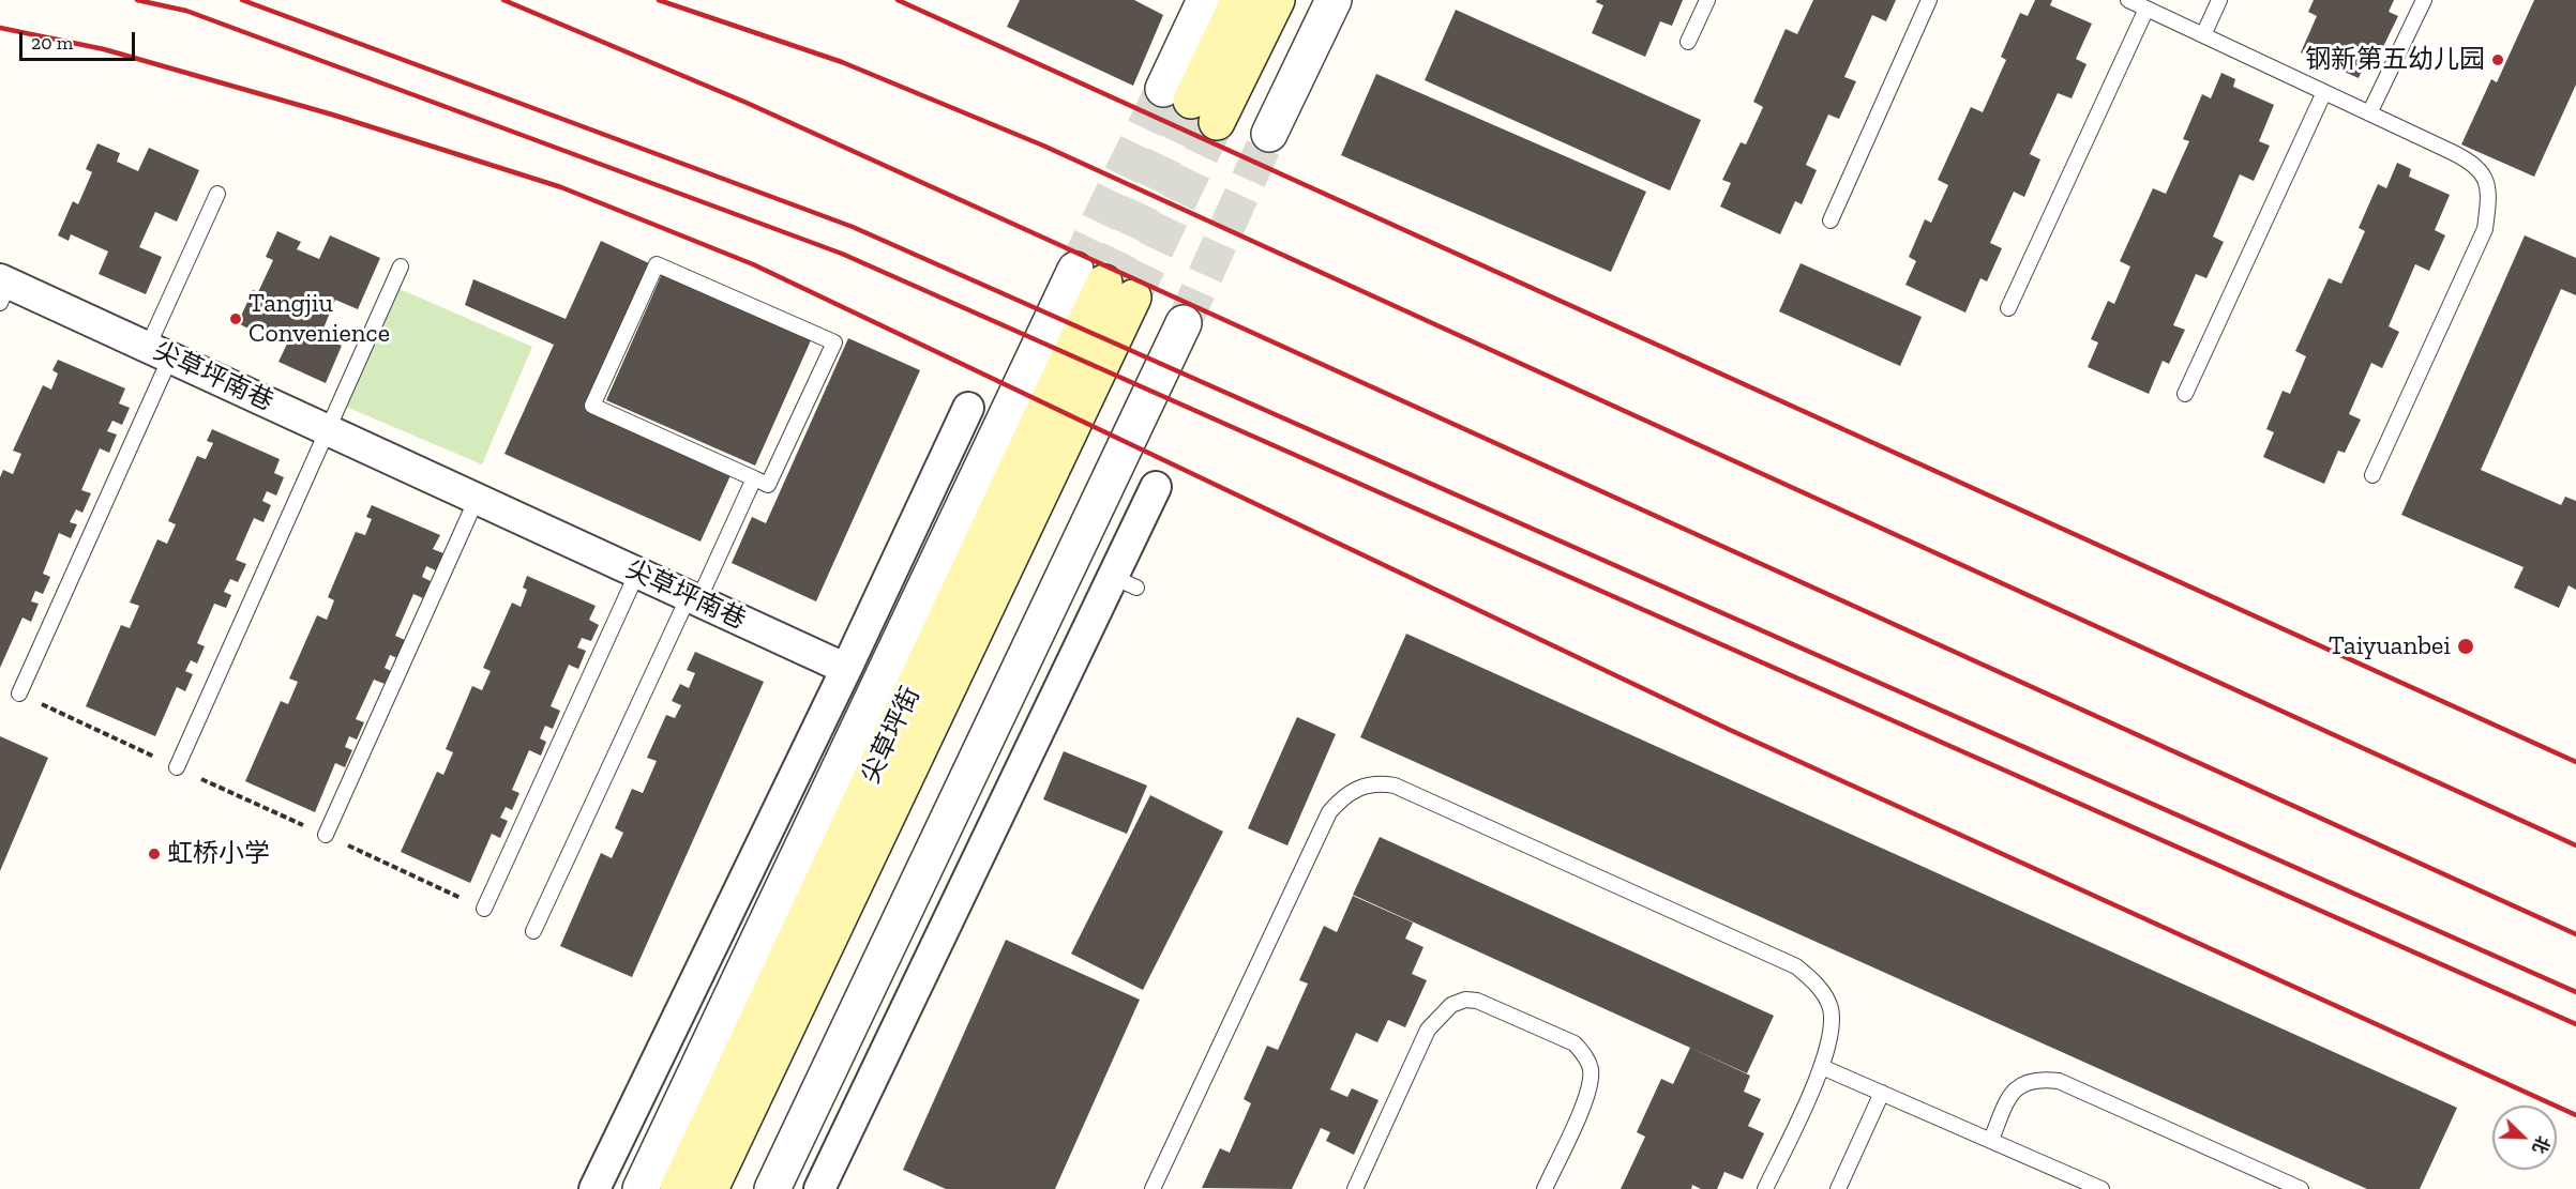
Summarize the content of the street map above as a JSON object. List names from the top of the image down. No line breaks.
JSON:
{"streets":{"main road":["尖草坪街"],"street":["尖草坪南巷"]},"places":["钢新第五幼儿园","Tangjiu Convenience","Taiyuanbei","虹桥小学"],"scale_bar":"20 m","north":"bottom right"}
